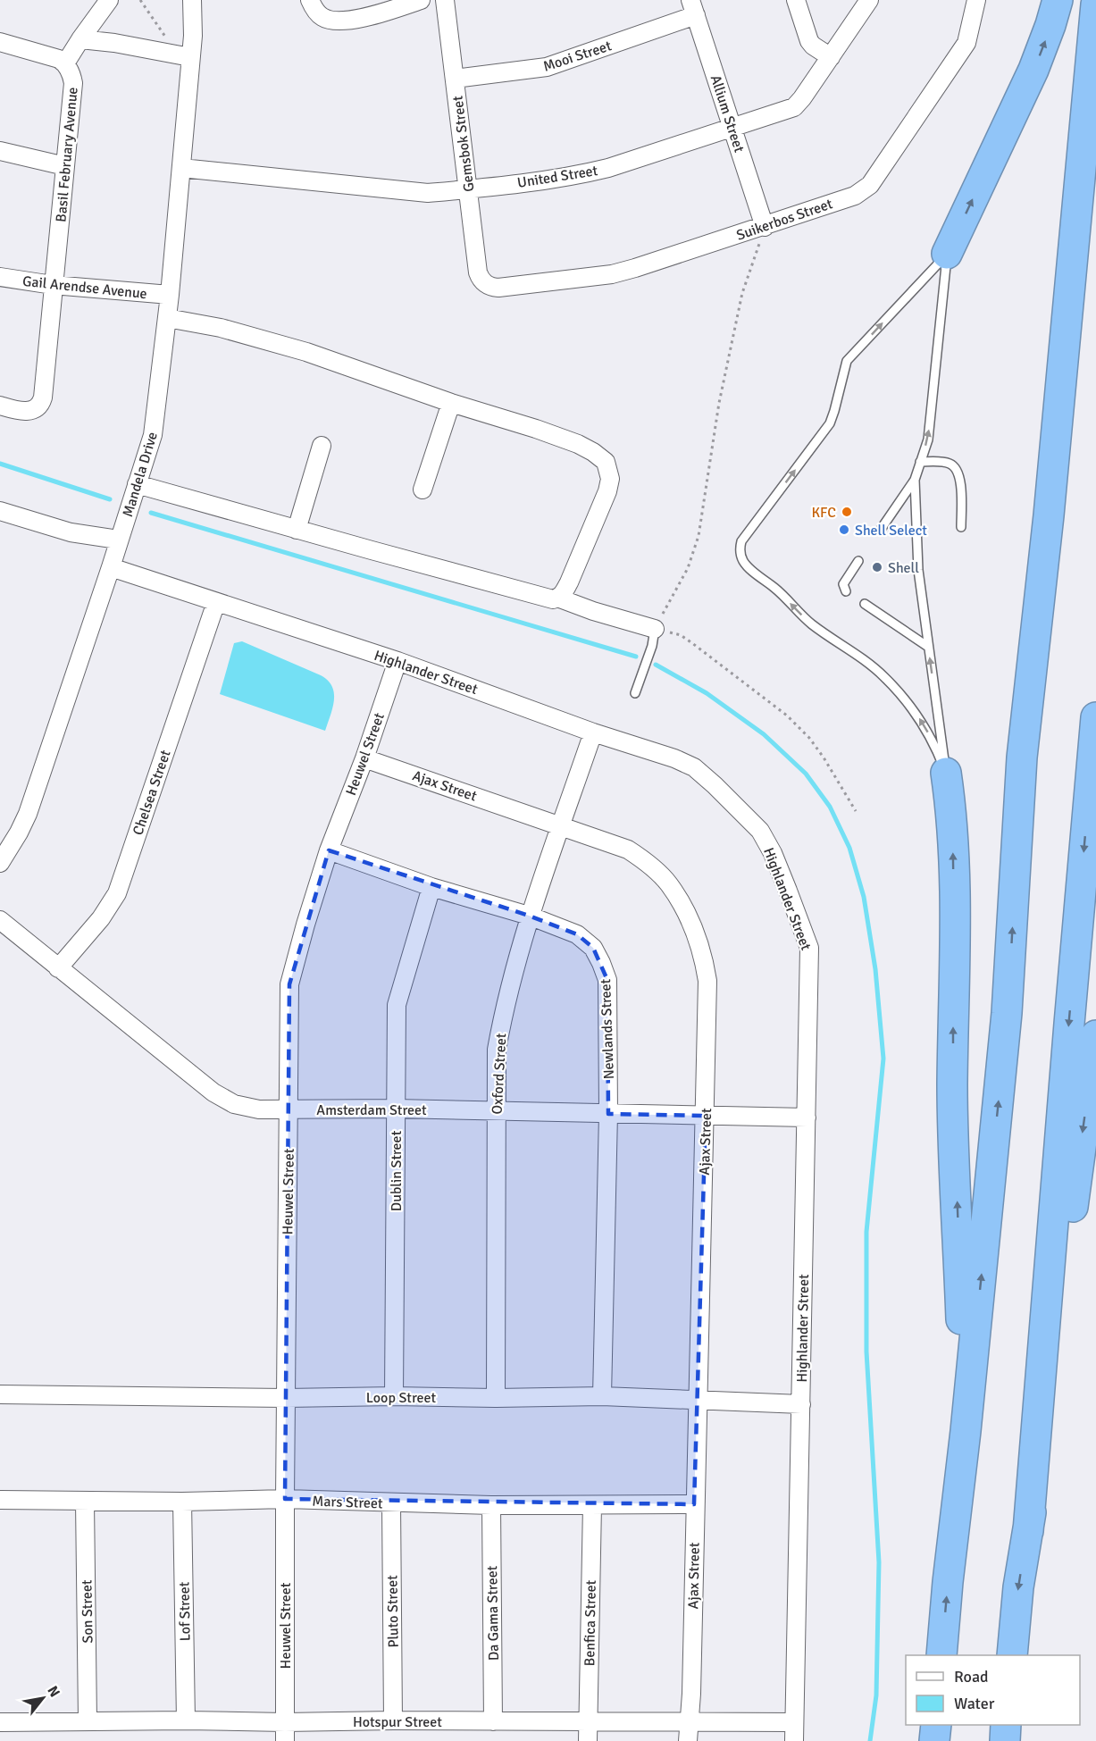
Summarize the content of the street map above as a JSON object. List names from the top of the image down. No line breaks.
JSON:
{"streets":{"street":["Mooi Street","Allium Street","Gemsbok Street","Basil February Avenue","United Street","Suikerbos Street","Gail Arendse Avenue","Mandela Drive","Highlander Street","Heuwel Street","Ajax Street","Chelsea Street","Newlands Street","Oxford Street","Amsterdam Street","Dublin Street","Loop Street","Mars Street","Son Street","Lof Street","Pluto Street","Da Gama Street","Benfica Street","Hotspur Street"]},"crossings":[["Mooi Street","Allium Street"],["Mooi Street","Gemsbok Street"],["Allium Street","United Street"],["Allium Street","Suikerbos Street"],["Gemsbok Street","United Street"],["Gemsbok Street","Suikerbos Street"],["Basil February Avenue","Gail Arendse Avenue"],["United Street","Mandela Drive"],["Gail Arendse Avenue","Mandela Drive"],["Mandela Drive","Highlander Street"],["Highlander Street","Heuwel Street"],["Highlander Street","Chelsea Street"],["Highlander Street","Oxford Street"],["Highlander Street","Amsterdam Street"],["Highlander Street","Loop Street"],["Highlander Street","Hotspur Street"],["Heuwel Street","Ajax Street"],["Heuwel Street","Newlands Street"],["Heuwel Street","Amsterdam Street"],["Heuwel Street","Loop Street"],["Heuwel Street","Mars Street"],["Heuwel Street","Hotspur Street"],["Ajax Street","Oxford Street"],["Ajax Street","Amsterdam Street"],["Ajax Street","Loop Street"],["Ajax Street","Mars Street"],["Ajax Street","Hotspur Street"],["Chelsea Street","Amsterdam Street"],["Newlands Street","Oxford Street"],["Newlands Street","Amsterdam Street"],["Newlands Street","Dublin Street"],["Newlands Street","Loop Street"],["Oxford Street","Amsterdam Street"],["Oxford Street","Loop Street"],["Amsterdam Street","Dublin Street"],["Dublin Street","Loop Street"],["Mars Street","Son Street"],["Mars Street","Lof Street"],["Mars Street","Pluto Street"],["Mars Street","Da Gama Street"],["Mars Street","Benfica Street"],["Son Street","Hotspur Street"],["Lof Street","Hotspur Street"],["Pluto Street","Hotspur Street"],["Da Gama Street","Hotspur Street"],["Benfica Street","Hotspur Street"]],"places":["KFC","Shell Select","Shell"],"legend":["Road","Water"],"north":"top right"}
